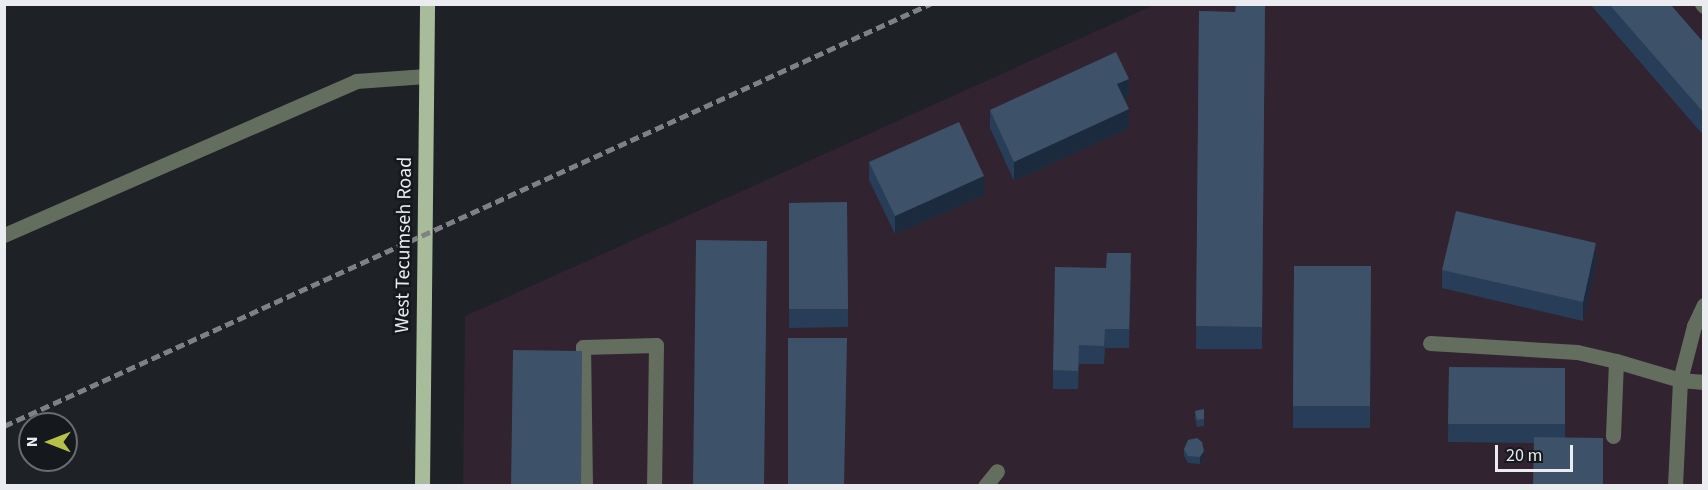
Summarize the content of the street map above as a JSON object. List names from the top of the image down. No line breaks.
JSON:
{"streets":{"main road":["West Tecumseh Road"]},"scale_bar":"20 m","north":"left"}
